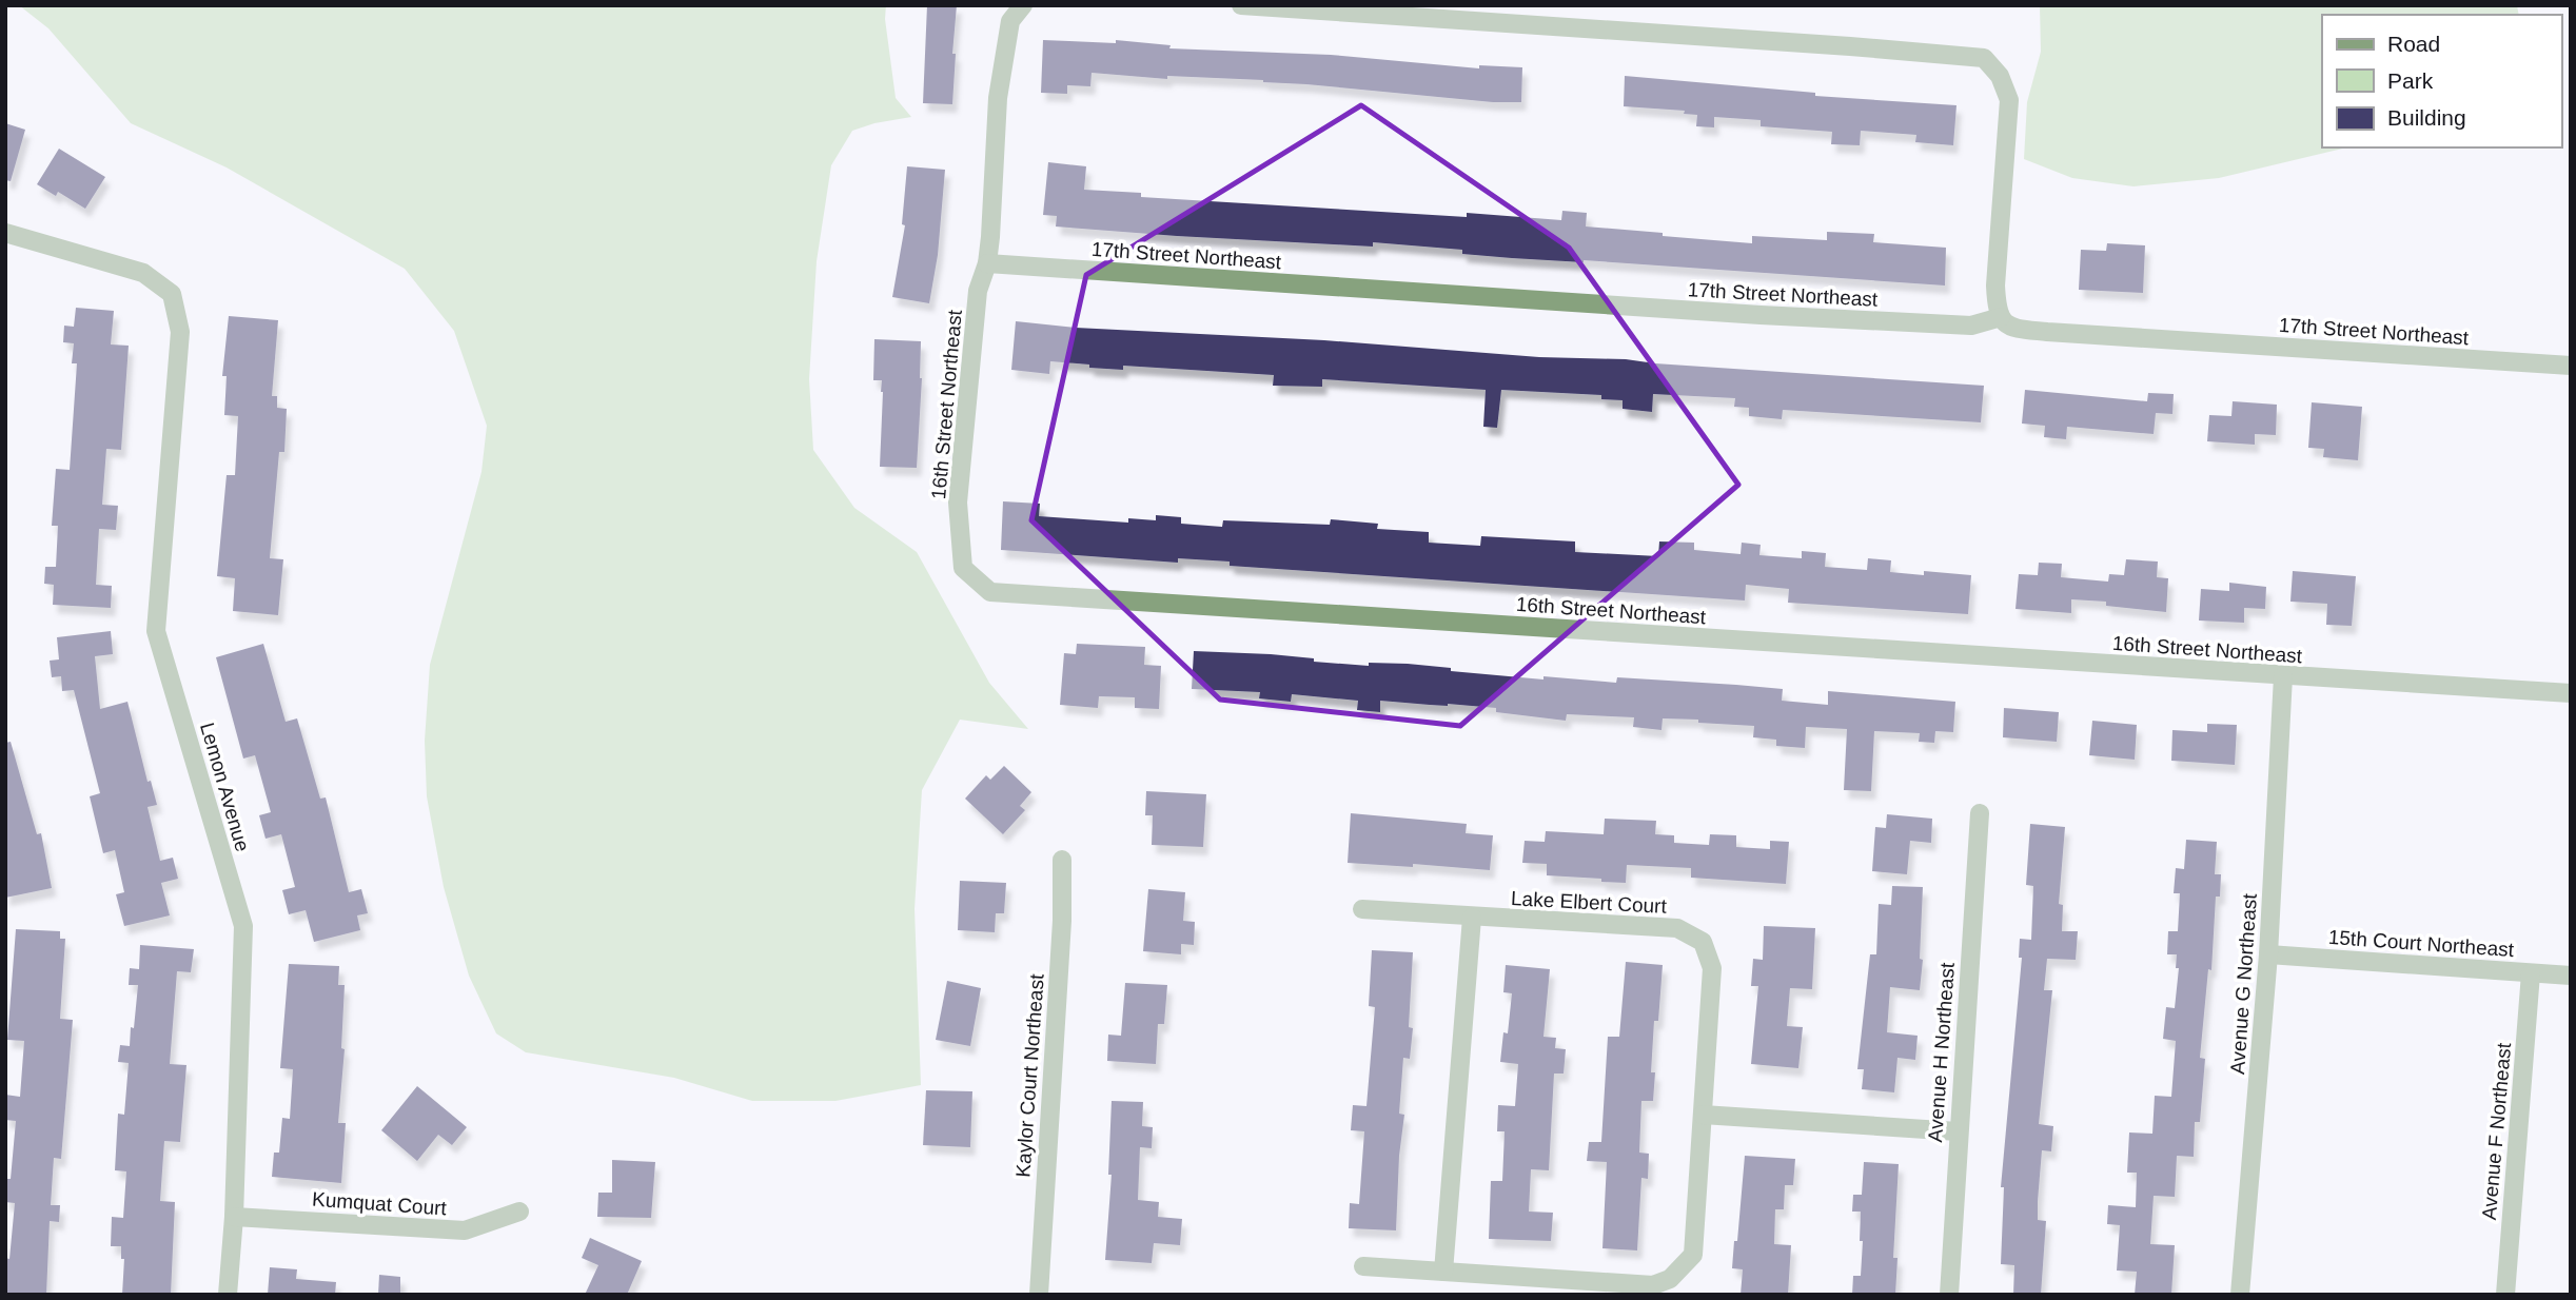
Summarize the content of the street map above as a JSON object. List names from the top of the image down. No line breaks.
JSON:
{"streets":{"street":["17th Street Northeast","16th Street Northeast","Lemon Avenue","Lake Elbert Court","15th Court Northeast","Avenue G Northeast","Avenue H Northeast","Kaylor Court Northeast","Avenue F Northeast","Kumquat Court"]},"crossings":[["17th Street Northeast","16th Street Northeast"],["16th Street Northeast","Avenue G Northeast"],["Lemon Avenue","Kumquat Court"],["15th Court Northeast","Avenue G Northeast"],["15th Court Northeast","Avenue F Northeast"]],"legend":["Road","Park","Building"]}
